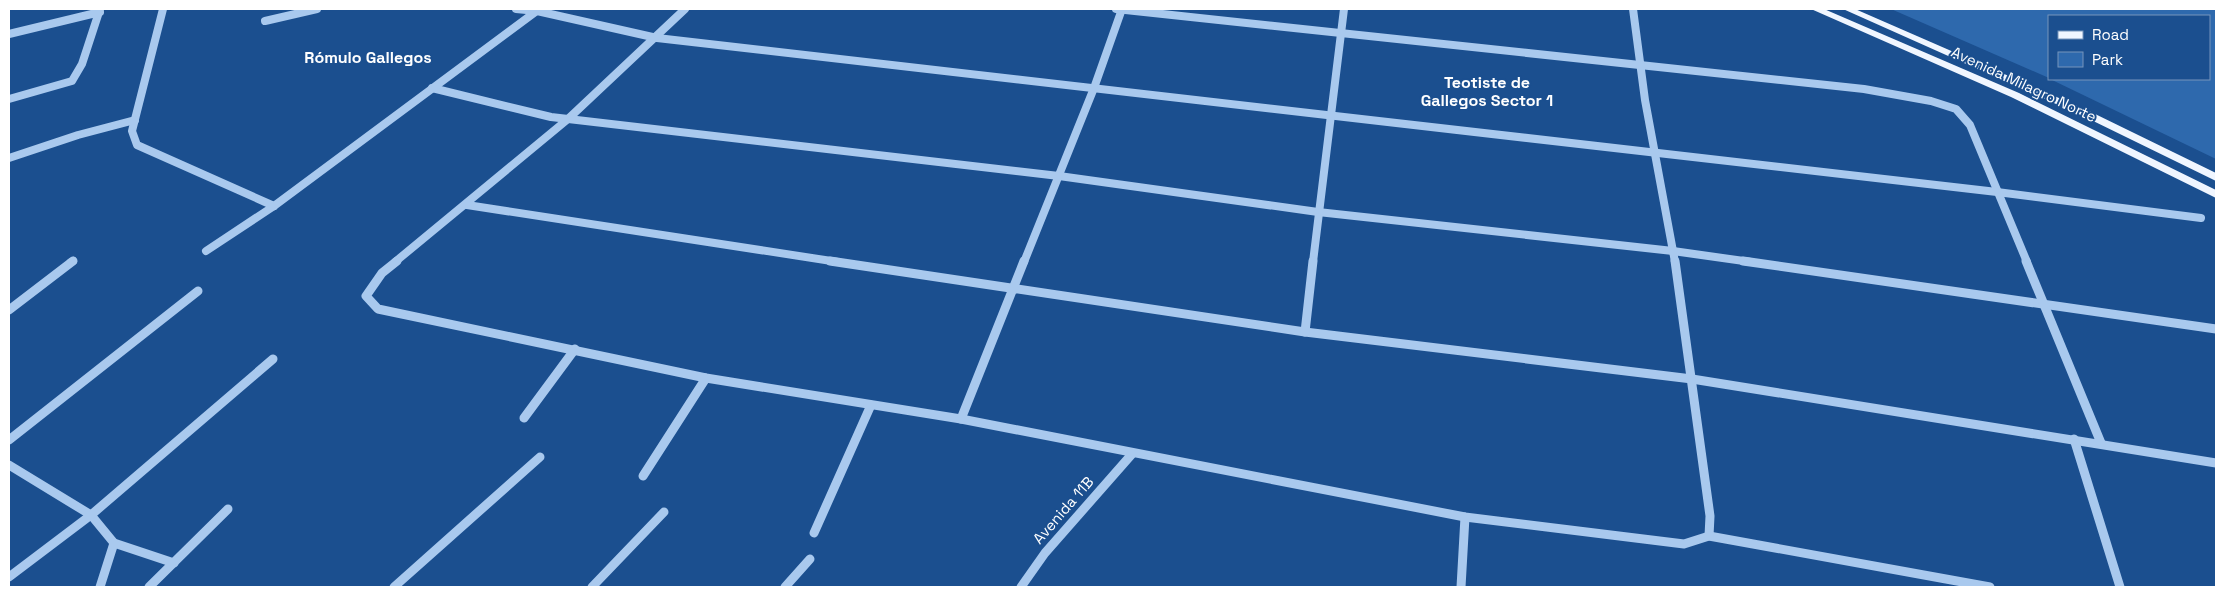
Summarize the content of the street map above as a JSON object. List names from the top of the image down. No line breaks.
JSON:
{"streets":{"main road":["Avenida Milagro Norte"],"street":["Avenida 11B"]},"districts":["Rómulo Gallegos","Teotiste de Gallegos Sector 1"],"legend":["Road","Park"]}
